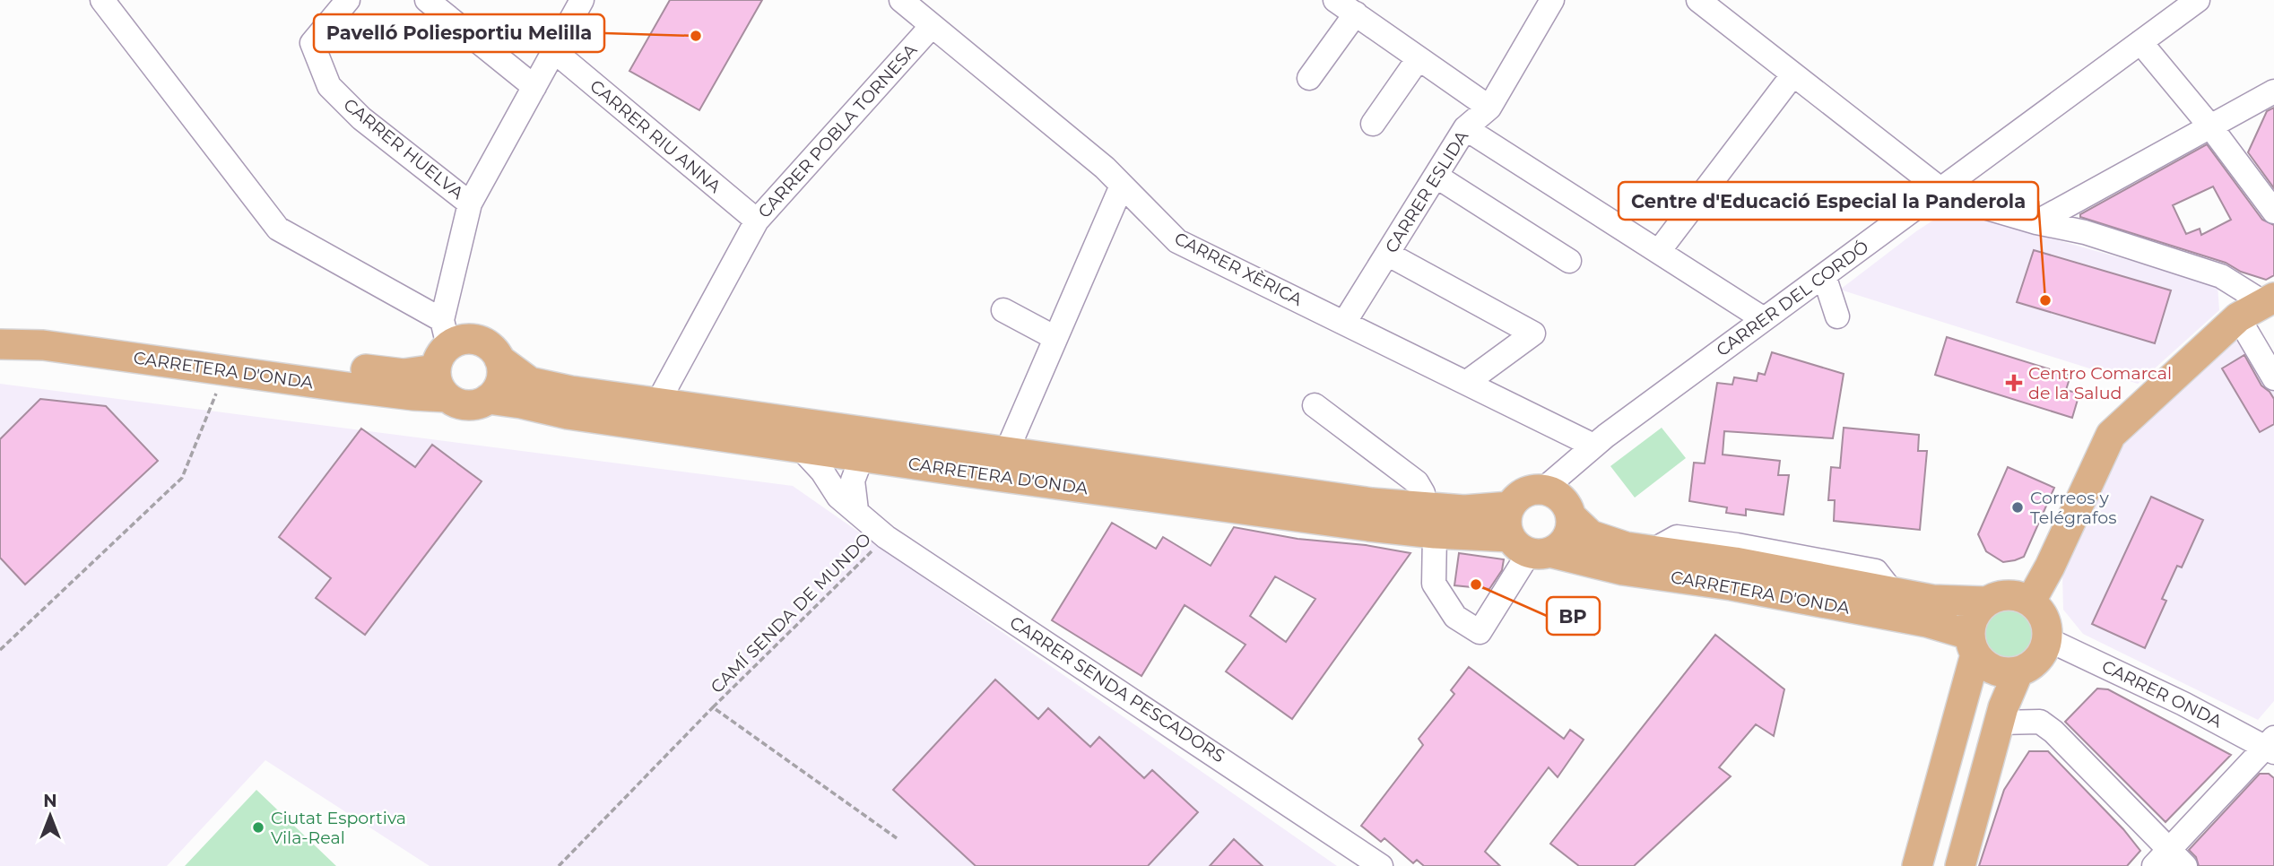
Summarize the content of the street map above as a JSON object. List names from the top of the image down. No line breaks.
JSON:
{"streets":{"main road":["CARRETERA D'ONDA"],"street":["CARRER POBLA TORNESA","CARRER RIU ANNA","CARRER HUELVA","CARRER ESLIDA","CARRER XÈRICA","CARRER DEL CORDÓ","CARRER SENDA PESCADORS","CARRER ONDA"],"path":["CAMÍ SENDA DE MUNDO"]},"crossings":[["CARRER POBLA TORNESA","CARRER RIU ANNA"],["CARRER POBLA TORNESA","CARRER XÈRICA"],["CARRER POBLA TORNESA","CARRETERA D'ONDA"],["CARRER ESLIDA","CARRER XÈRICA"],["CARRER XÈRICA","CARRER DEL CORDÓ"],["CARRER DEL CORDÓ","CARRETERA D'ONDA"],["CARRETERA D'ONDA","CARRER SENDA PESCADORS"],["CARRETERA D'ONDA","CARRER ONDA"],["CAMÍ SENDA DE MUNDO","CARRER SENDA PESCADORS"]],"places":{"other":["Pavelló Poliesportiu Melilla","Centre d'Educació Especial la Panderola","Correos y Telégrafos","BP","Ciutat Esportiva Vila-Real"],"health":["Centro Comarcal de la Salud"]},"north":"top"}
